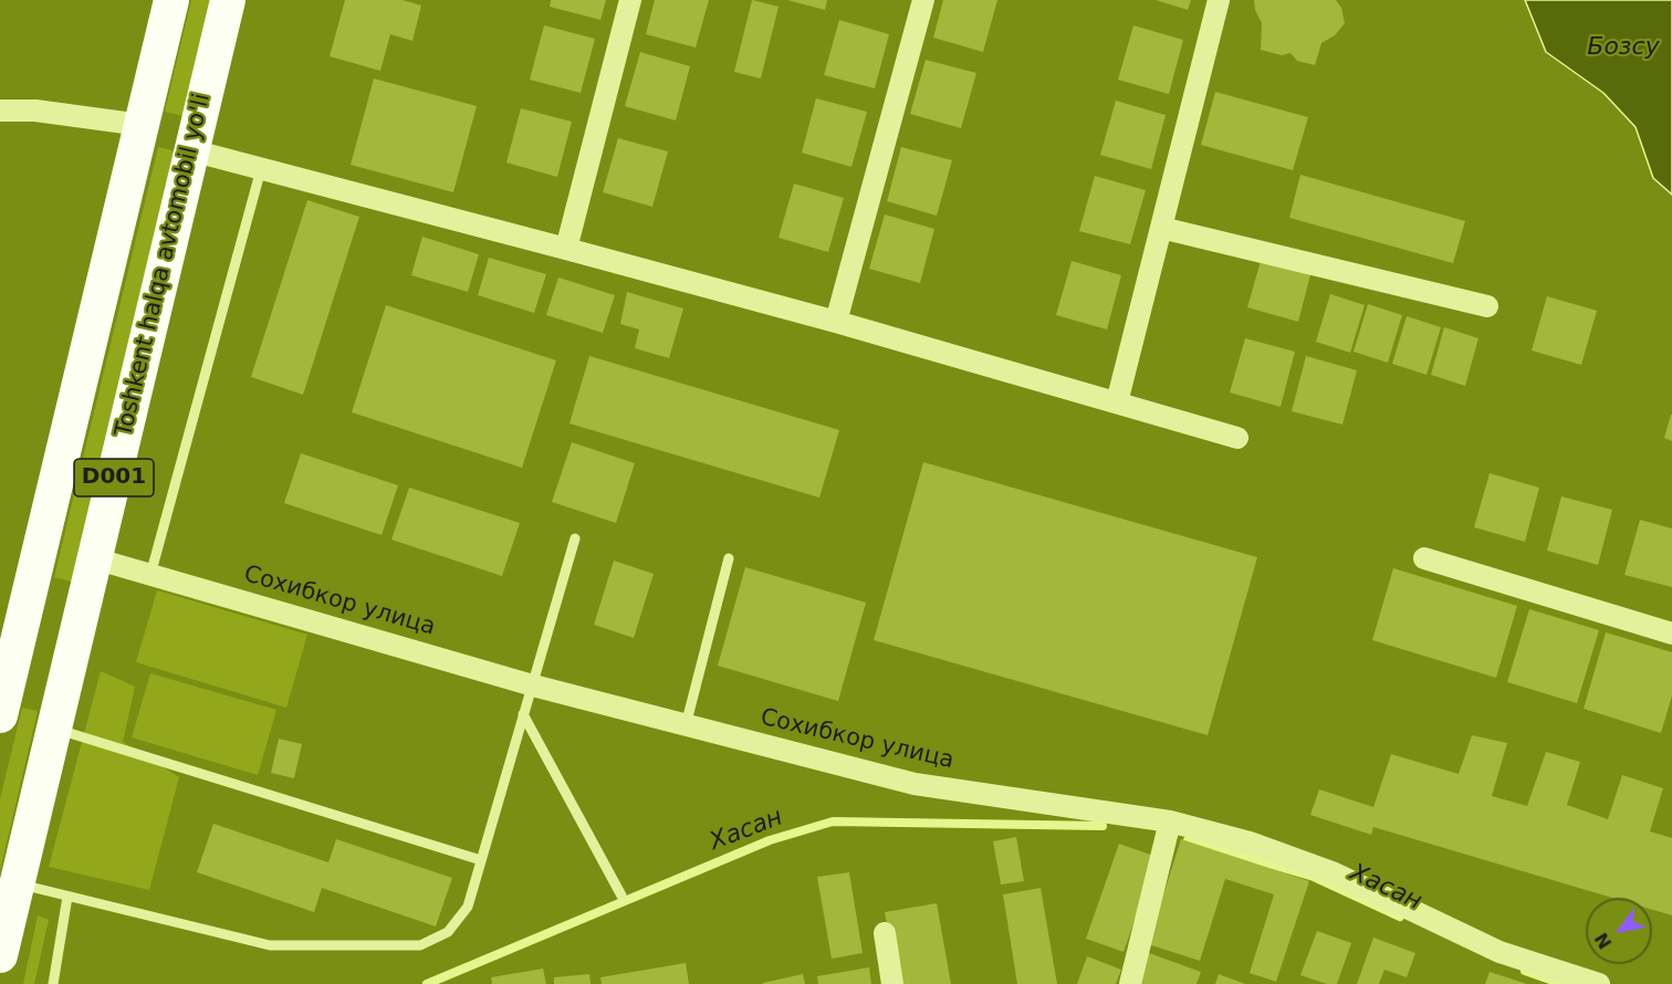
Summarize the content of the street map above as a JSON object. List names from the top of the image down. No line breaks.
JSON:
{"streets":{"highway":["Toshkent halqa avtomobil yo'li","D001"],"street":["Сохибкор улица"]},"crossings":[["Toshkent halqa avtomobil yo'li","Сохибкор улица"]],"water":["Бозсу","Хасан"],"north":"bottom left"}
